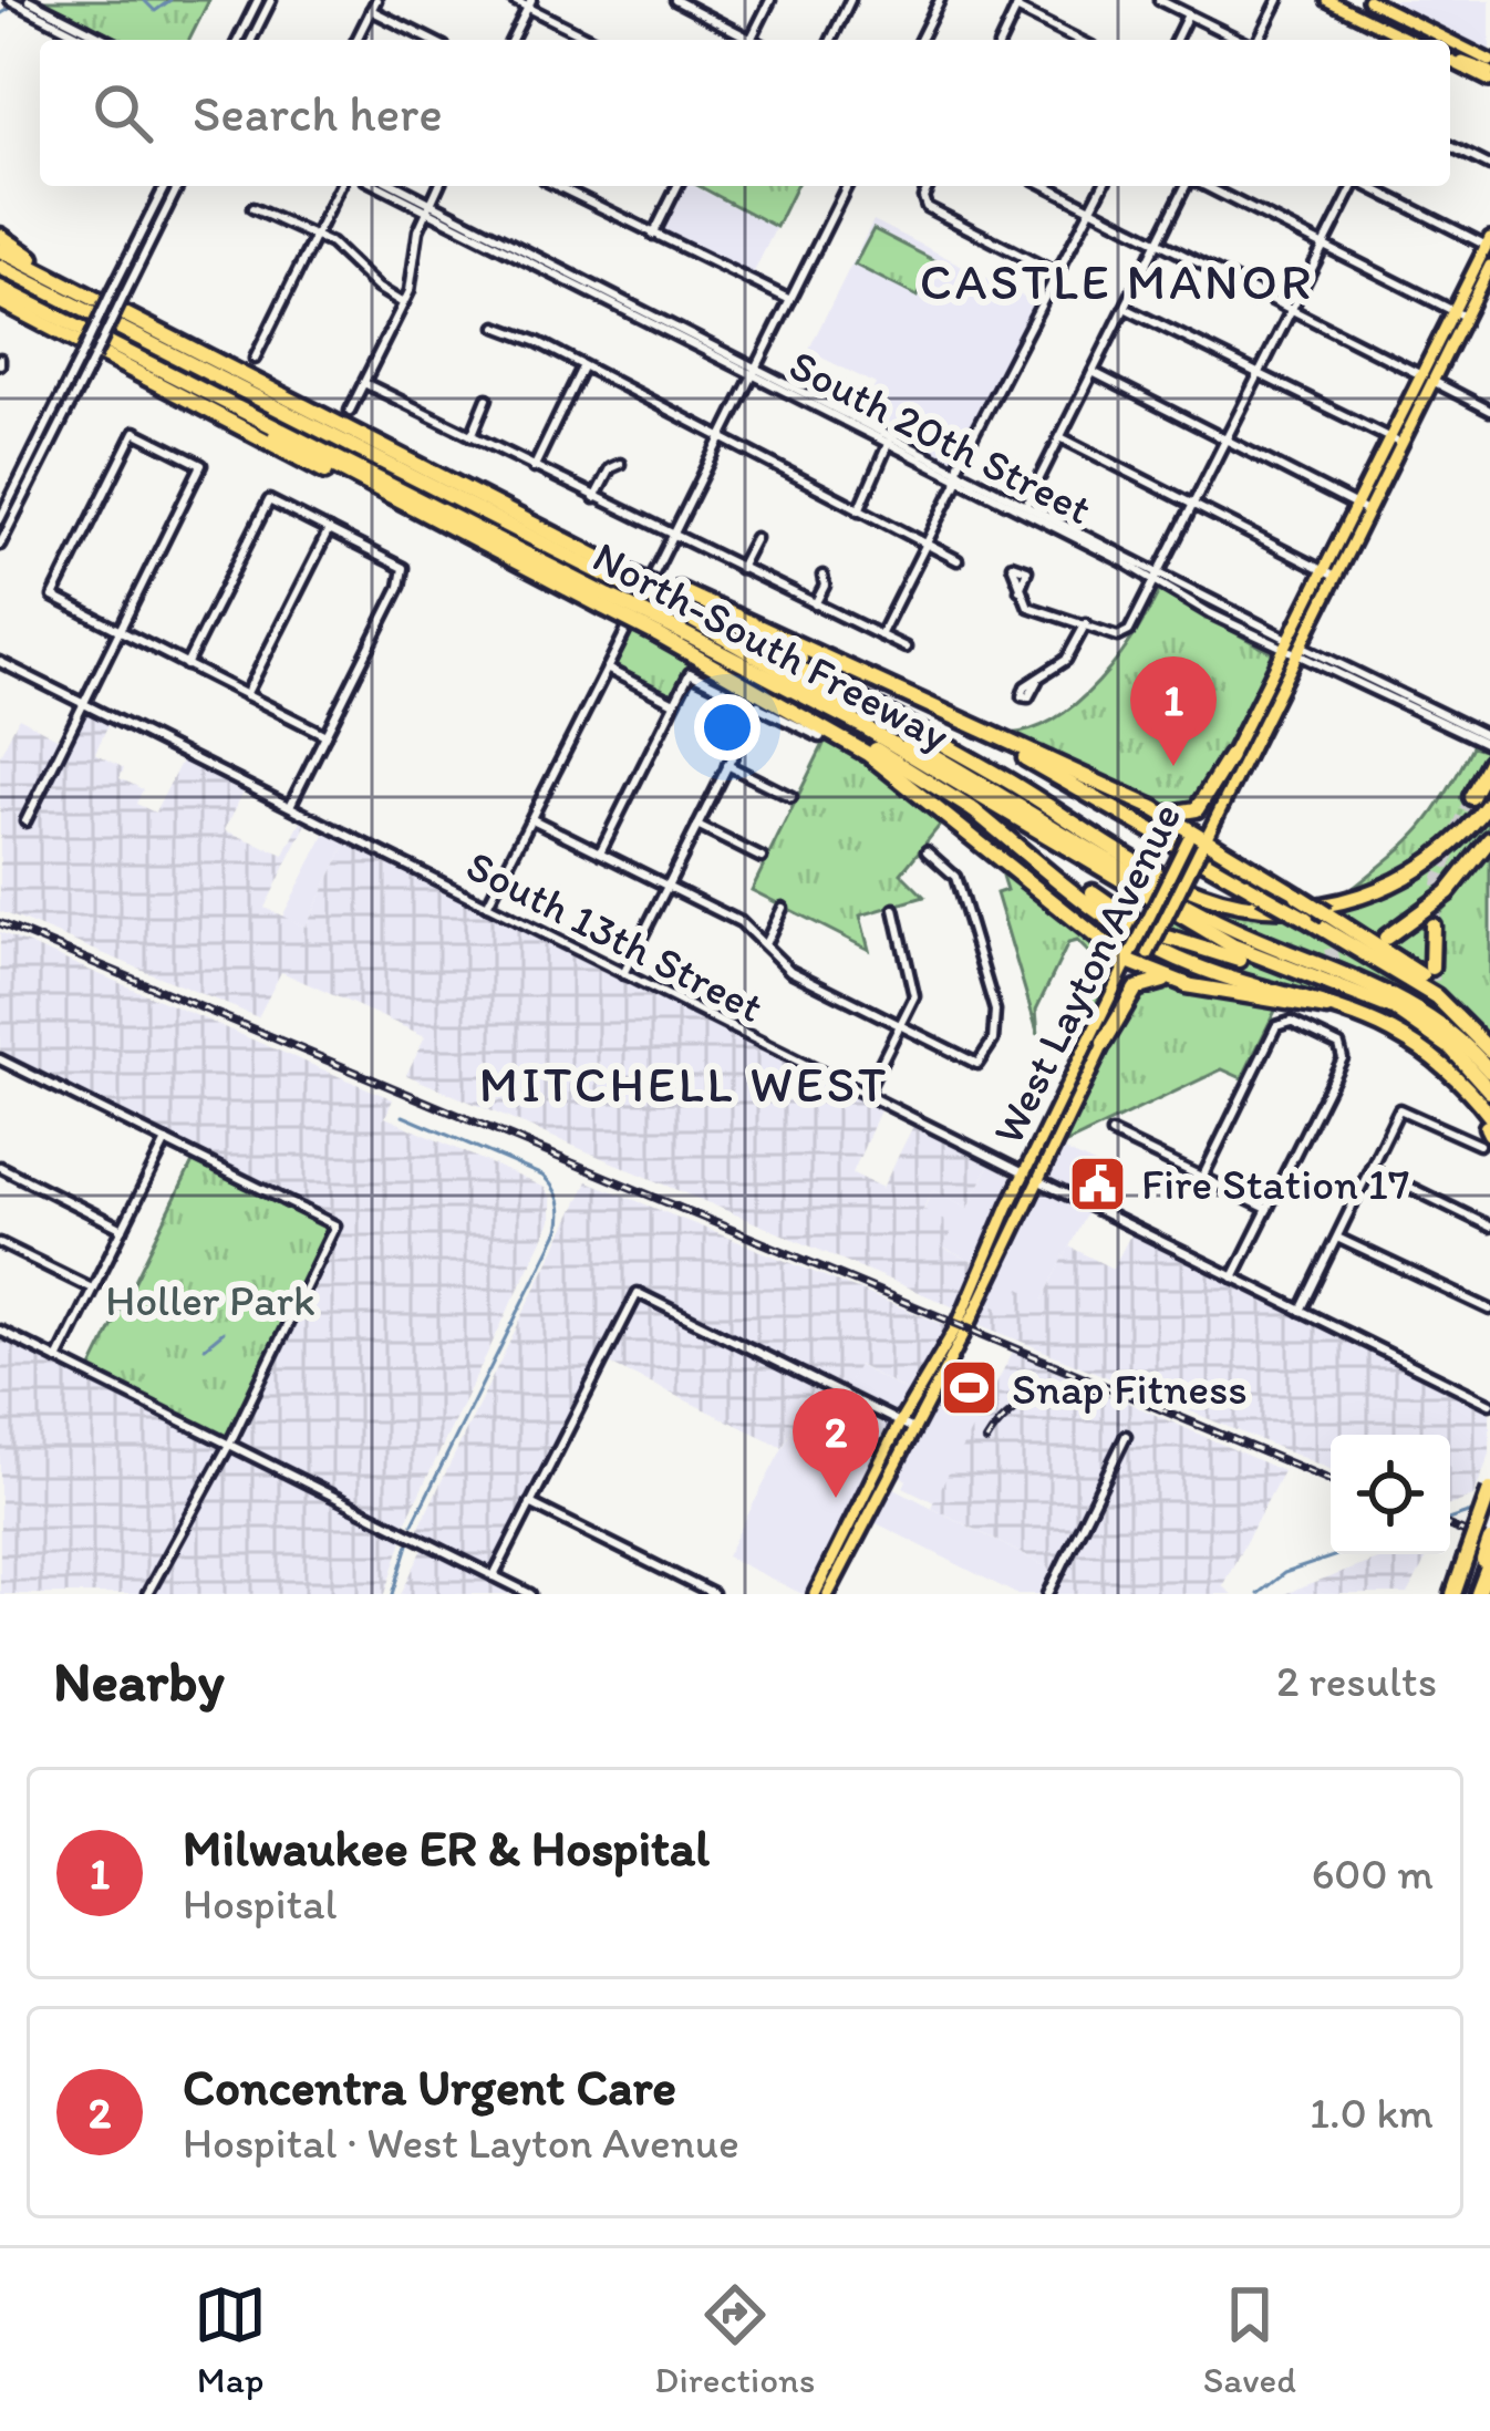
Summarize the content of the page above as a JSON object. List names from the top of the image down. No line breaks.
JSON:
{"streets":{"highway":["North-South Freeway"],"main road":["West Layton Avenue"],"street":["South 20th Street","South 13th Street"]},"crossings":[["South 20th Street","West Layton Avenue"],["South 13th Street","West Layton Avenue"]],"districts":["CASTLE MANOR","MITCHELL WEST"],"parks":["Holler Park"],"places":{"public building":["Fire Station 17"],"sports":["Snap Fitness"]},"page":{"search":"Search here","pins":["1","2"],"heading":["Nearby","2 results"],"list":[{"mark":"1","name":"Milwaukee ER & Hospital","note":"Hospital","value":"600 m"},{"mark":"2","name":"Concentra Urgent Care","note":"Hospital · West Layton Avenue","value":"1.0 km"}],"nav":["Map","Directions","Saved"]}}
